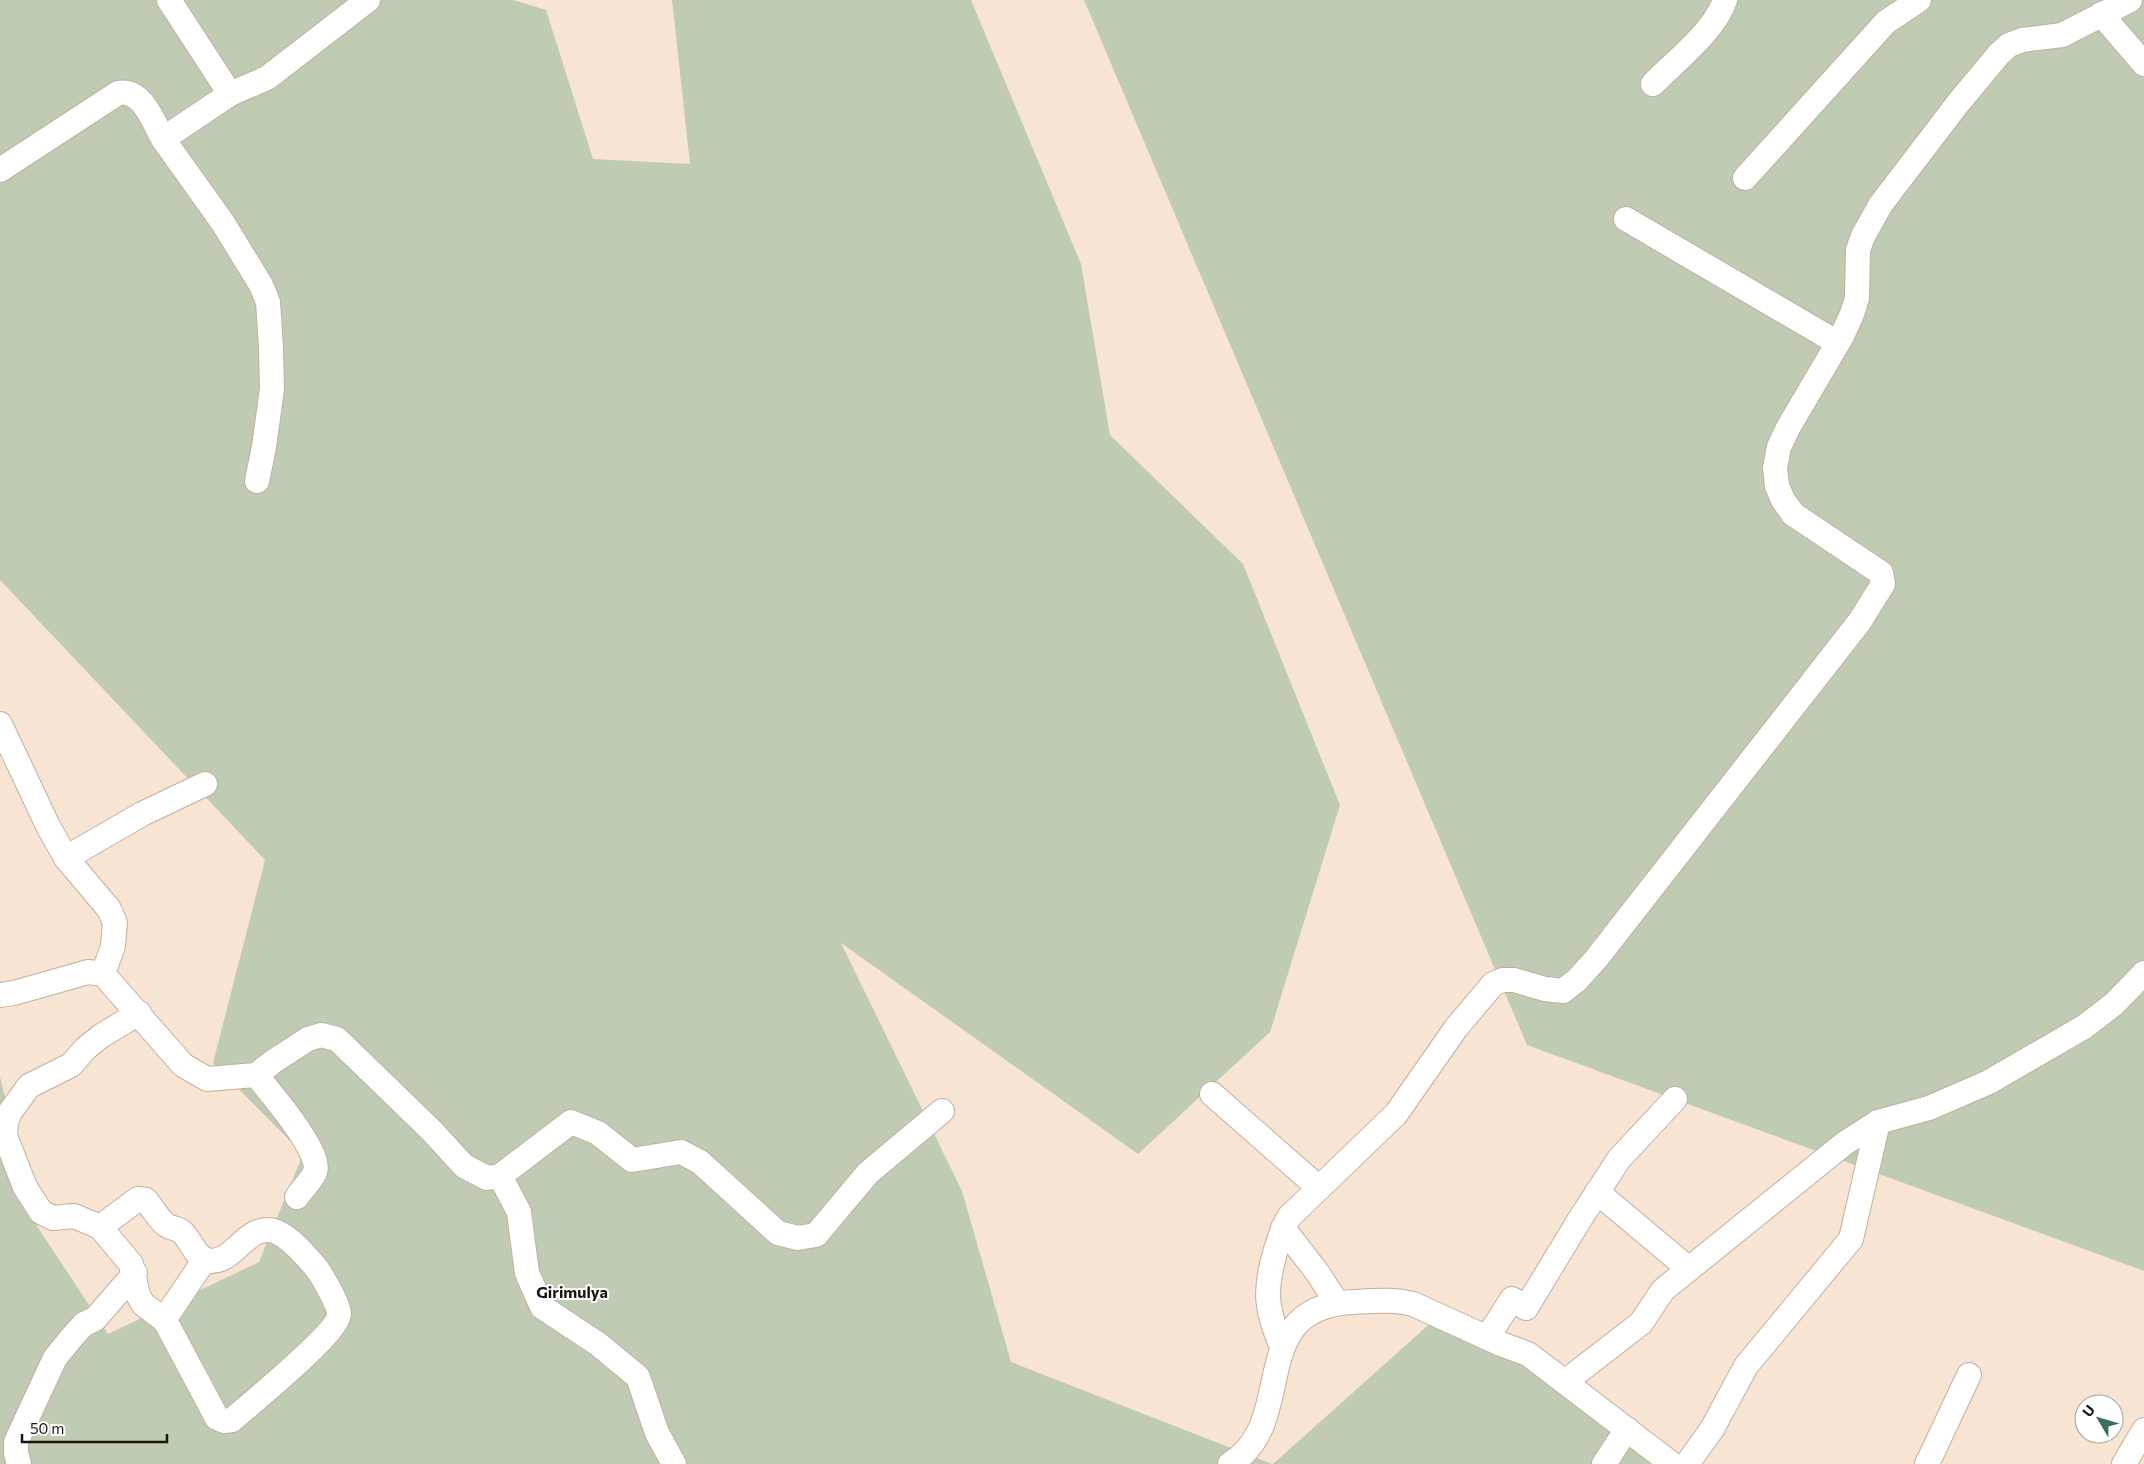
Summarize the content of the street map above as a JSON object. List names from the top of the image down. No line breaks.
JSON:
{"districts":["Girimulya"],"scale_bar":"50 m","north":"top left"}
